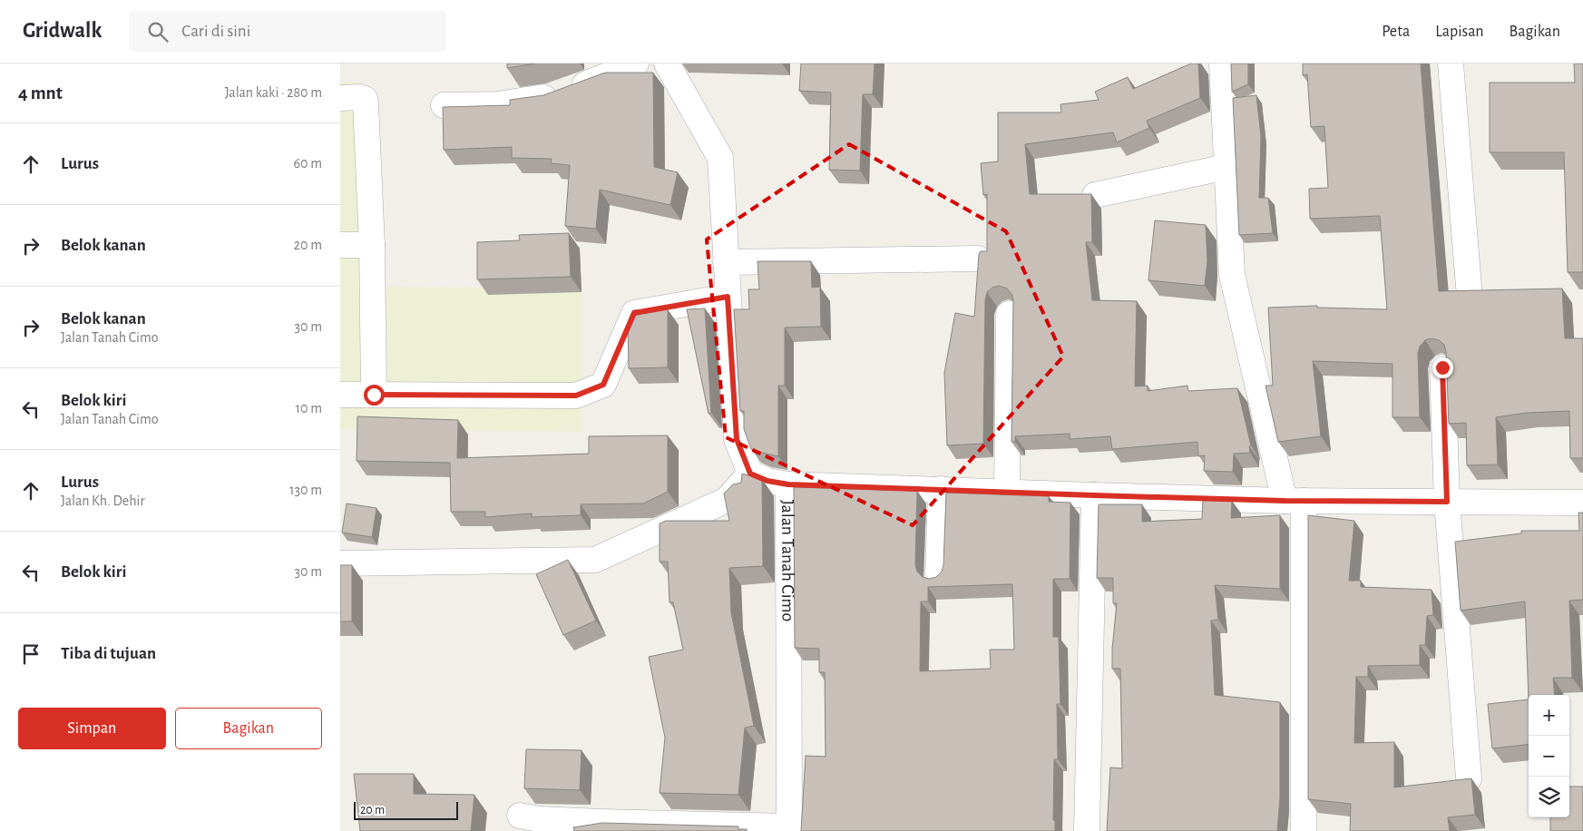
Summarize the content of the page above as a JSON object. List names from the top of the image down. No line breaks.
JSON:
{"streets":{"street":["Jalan Tanah Cimo"]},"scale_bar":"20 m","page":{"header":"Gridwalk","search":"Cari di sini","nav":["Peta","Lapisan","Bagikan"],"heading":["4 mnt","Jalan kaki · 280 m"],"list":[["Lurus","60 m"],["Belok kanan","20 m"],["Belok kanan","Jalan Tanah Cimo","30 m"],["Belok kiri","Jalan Tanah Cimo","10 m"],["Lurus","Jalan Kh. Dehir","130 m"],["Belok kiri","30 m"],"Tiba di tujuan"],"buttons":["Simpan","Bagikan"],"map_buttons":["+","−"],"scale":"20 m"}}
